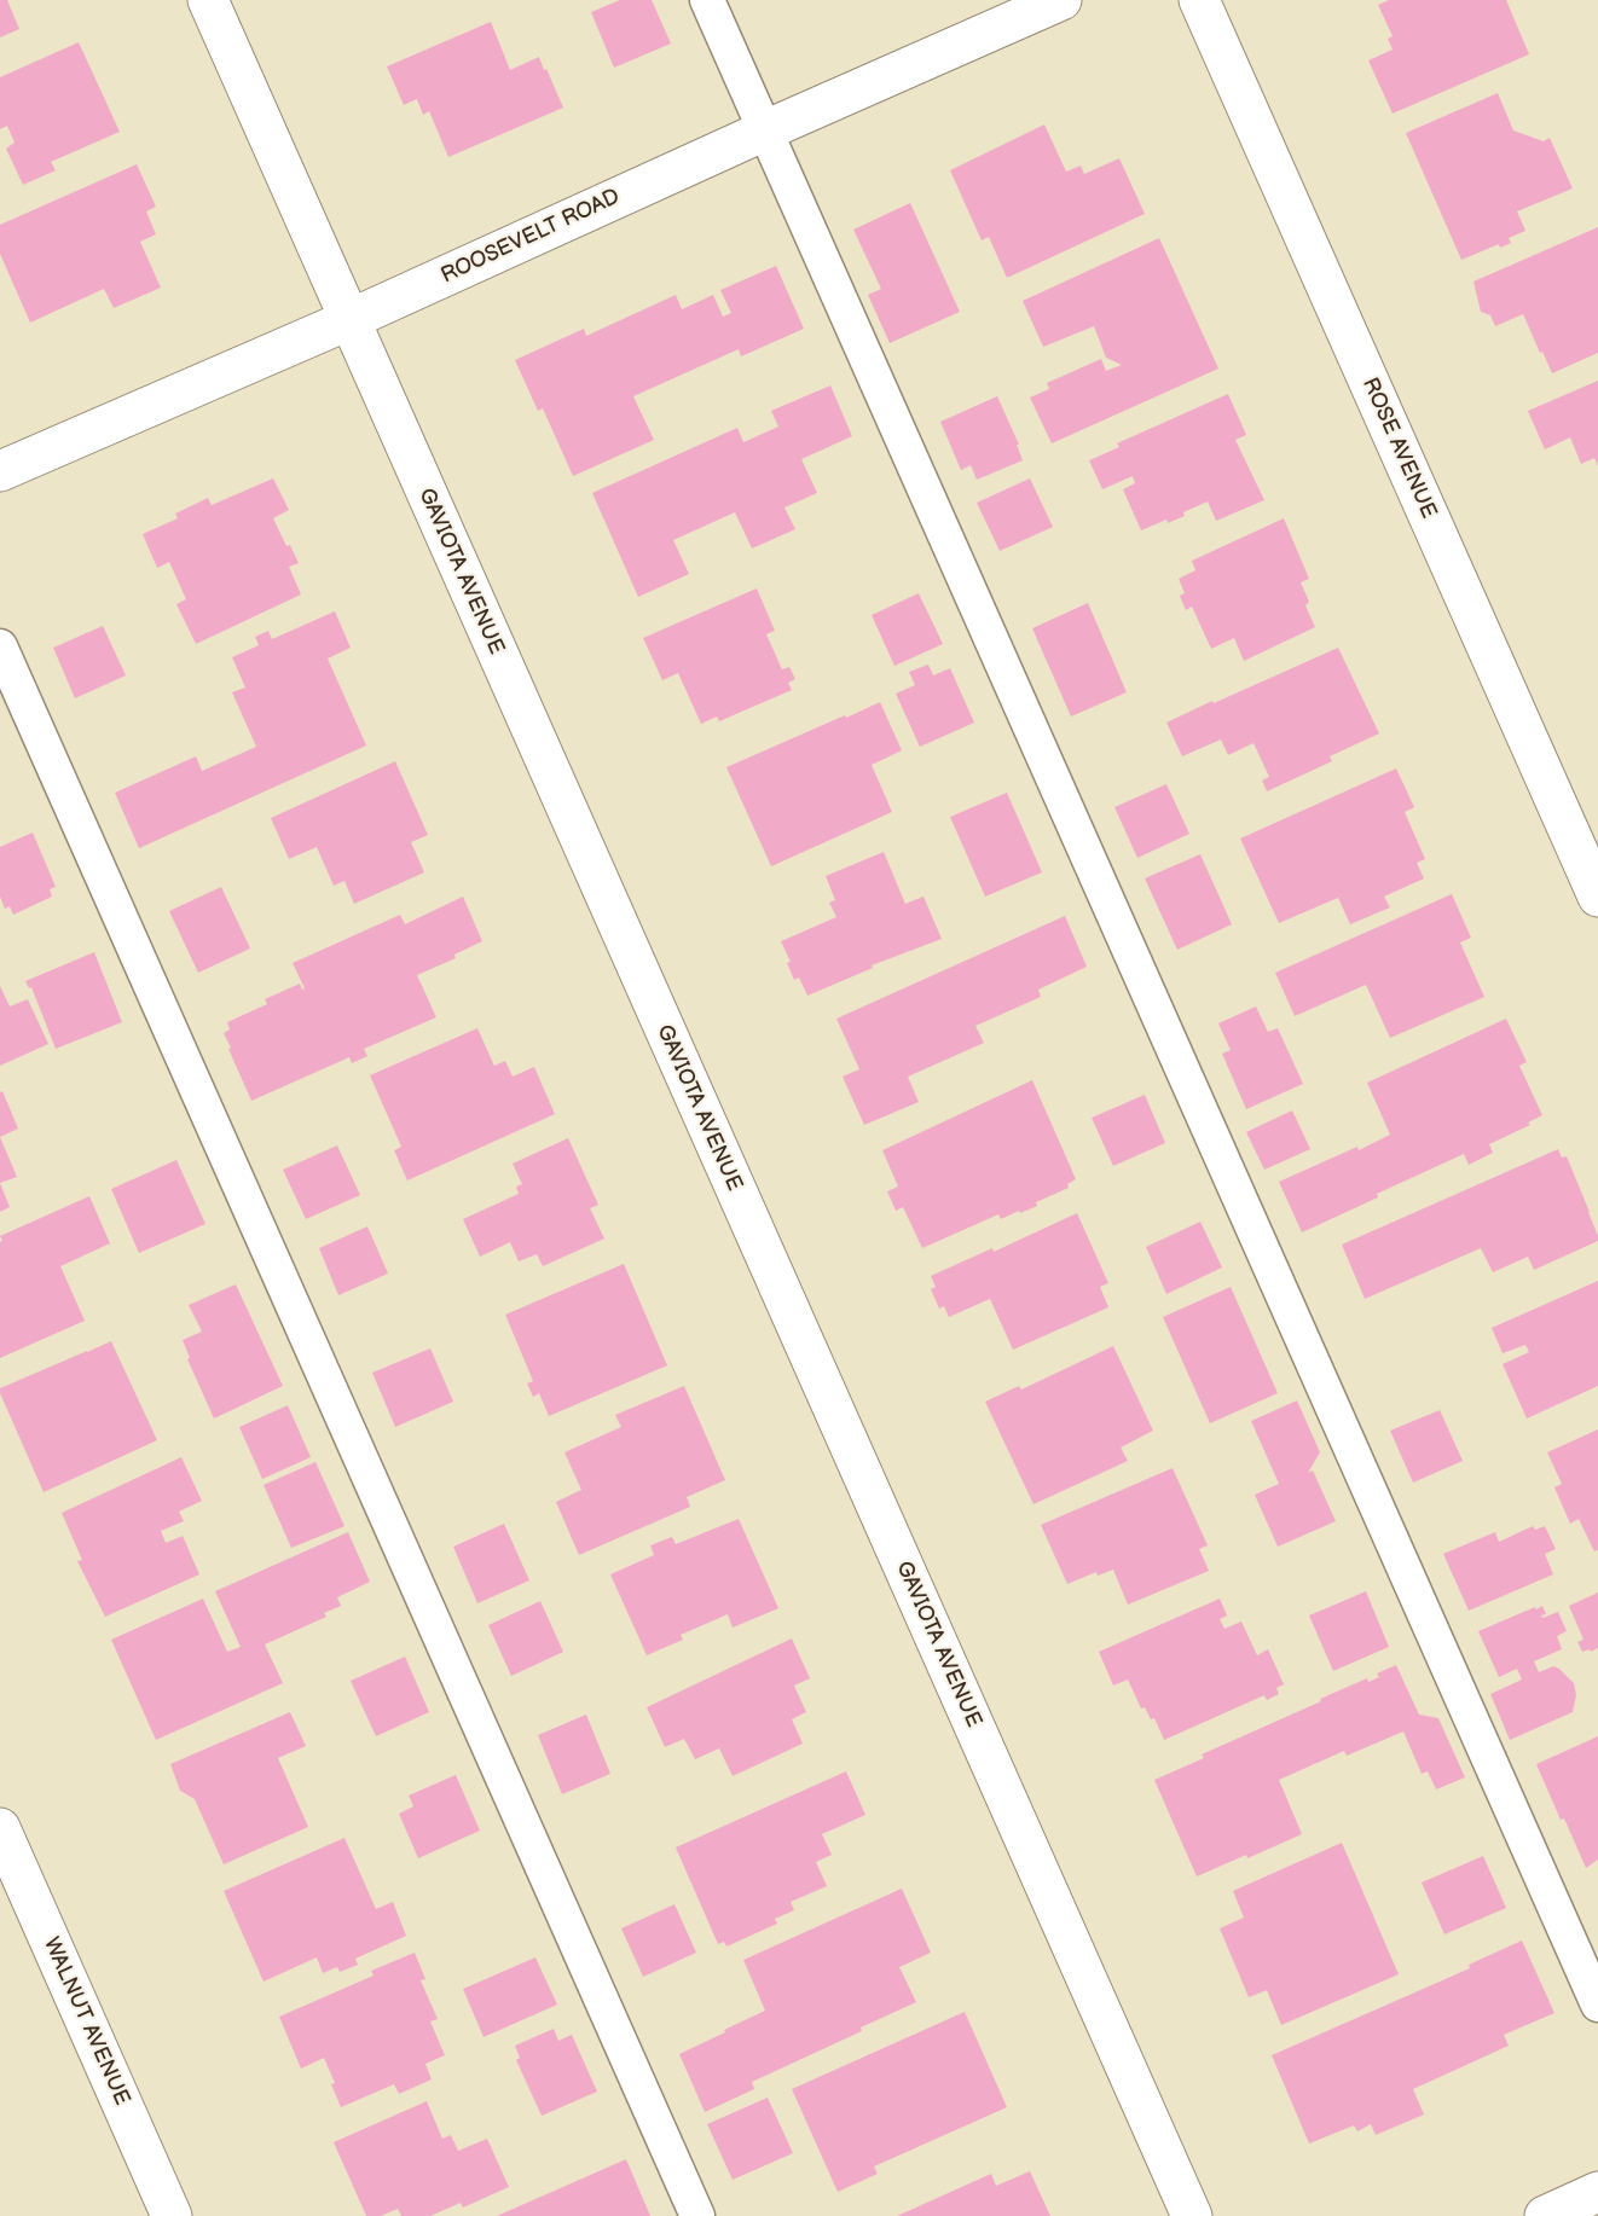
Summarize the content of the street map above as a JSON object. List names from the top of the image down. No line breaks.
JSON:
{"streets":{"street":["ROOSEVELT ROAD","ROSE AVENUE","GAVIOTA AVENUE","WALNUT AVENUE"]},"crossings":[["ROOSEVELT ROAD","GAVIOTA AVENUE"]]}
